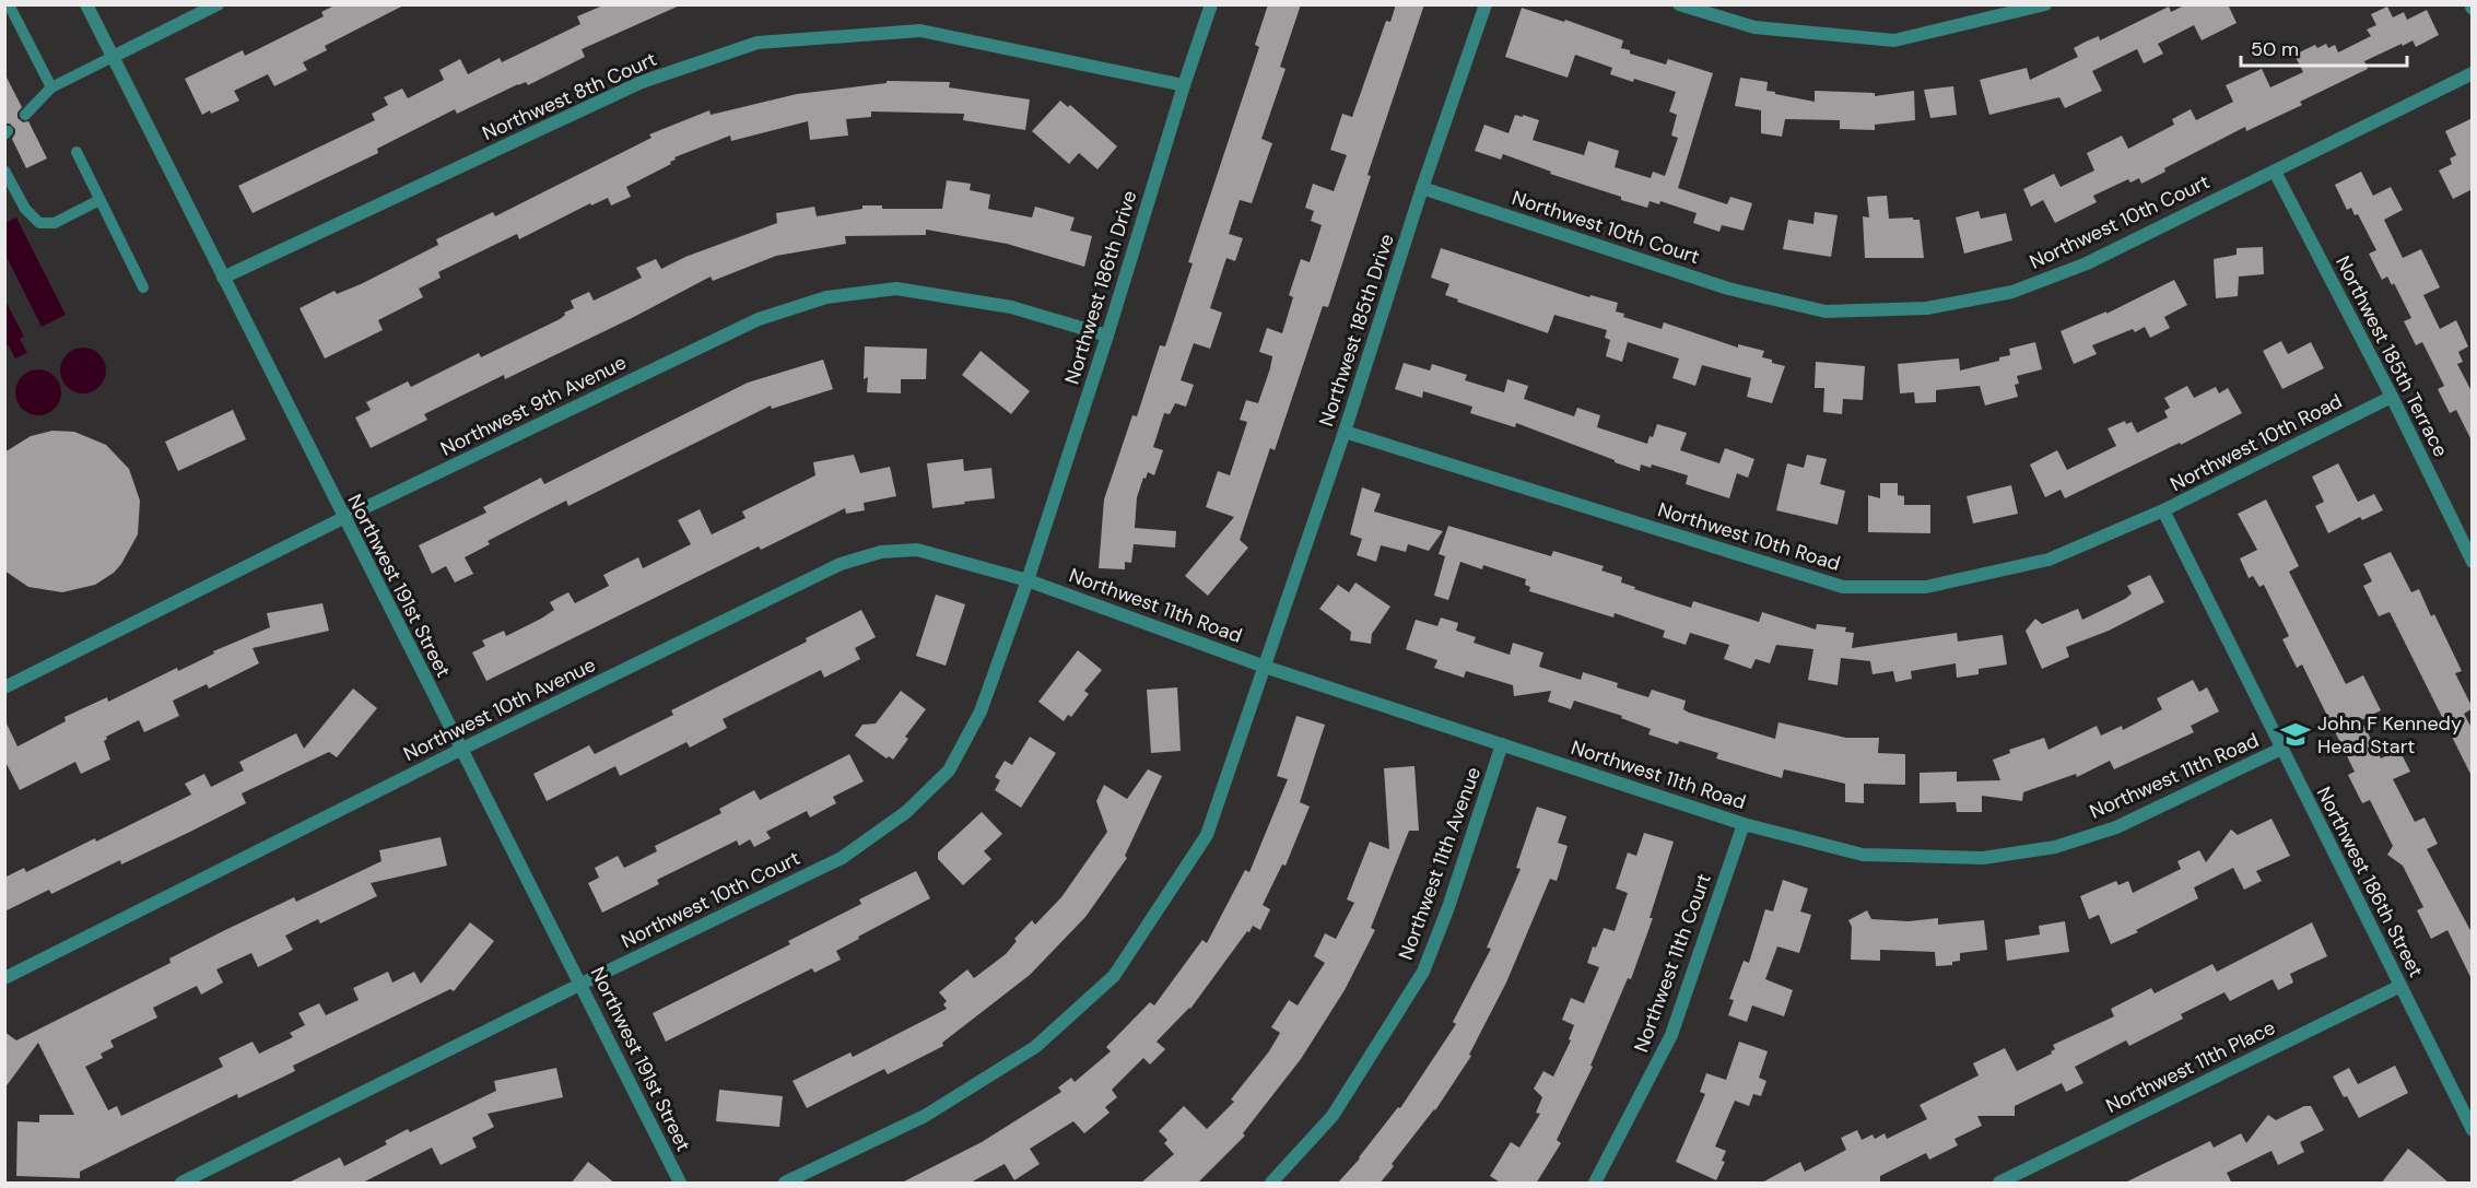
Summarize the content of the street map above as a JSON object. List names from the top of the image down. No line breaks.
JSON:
{"streets":{"street":["Northwest 8th Court","Northwest 10th Court","Northwest 186th Drive","Northwest 185th Drive","Northwest 185th Terrace","Northwest 9th Avenue","Northwest 10th Road","Northwest 191st Street","Northwest 11th Road","Northwest 10th Avenue","Northwest 11th Avenue","Northwest 186th Street","Northwest 11th Court","Northwest 11th Place"]},"crossings":[["Northwest 8th Court","Northwest 186th Drive"],["Northwest 8th Court","Northwest 191st Street"],["Northwest 10th Court","Northwest 186th Drive"],["Northwest 10th Court","Northwest 185th Drive"],["Northwest 10th Court","Northwest 185th Terrace"],["Northwest 10th Court","Northwest 191st Street"],["Northwest 10th Court","Northwest 11th Road"],["Northwest 10th Court","Northwest 10th Avenue"],["Northwest 186th Drive","Northwest 9th Avenue"],["Northwest 186th Drive","Northwest 11th Road"],["Northwest 186th Drive","Northwest 10th Avenue"],["Northwest 185th Drive","Northwest 10th Road"],["Northwest 185th Drive","Northwest 11th Road"],["Northwest 185th Terrace","Northwest 10th Road"],["Northwest 9th Avenue","Northwest 191st Street"],["Northwest 10th Road","Northwest 186th Street"],["Northwest 191st Street","Northwest 10th Avenue"],["Northwest 11th Road","Northwest 10th Avenue"],["Northwest 11th Road","Northwest 11th Avenue"],["Northwest 11th Road","Northwest 186th Street"],["Northwest 11th Road","Northwest 11th Court"],["Northwest 186th Street","Northwest 11th Place"]],"places":{"school or university":["John F Kennedy Head Start"]},"scale_bar":"50 m"}
